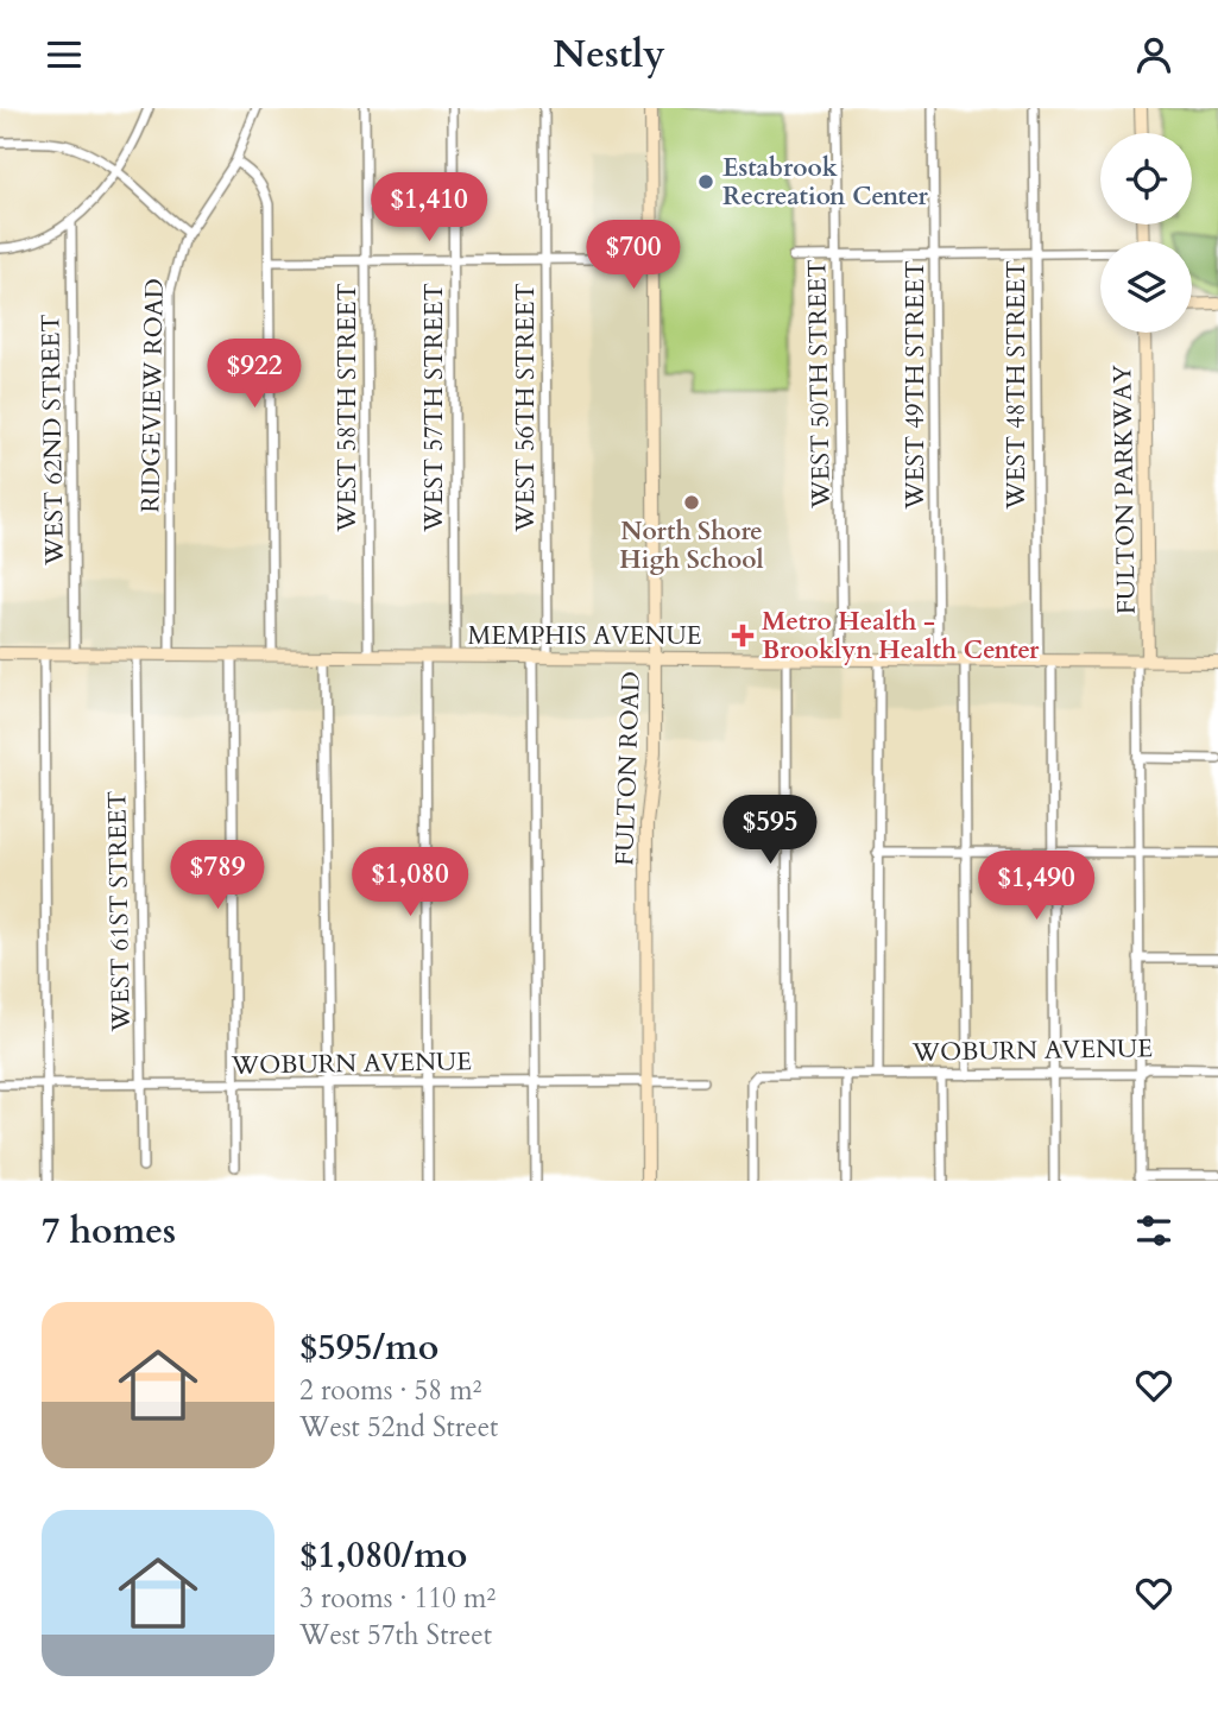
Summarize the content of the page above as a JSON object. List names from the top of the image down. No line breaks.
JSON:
{"streets":{"main road":["FULTON PARKWAY","MEMPHIS AVENUE","FULTON ROAD"],"street":["WEST 50TH STREET","WEST 49TH STREET","WEST 48TH STREET","RIDGEVIEW ROAD","WEST 58TH STREET","WEST 57TH STREET","WEST 56TH STREET","WEST 62ND STREET","WEST 61ST STREET","WOBURN AVENUE"]},"crossings":[["WEST 50TH STREET","MEMPHIS AVENUE"],["WEST 49TH STREET","MEMPHIS AVENUE"],["WEST 48TH STREET","MEMPHIS AVENUE"],["RIDGEVIEW ROAD","MEMPHIS AVENUE"],["WEST 58TH STREET","MEMPHIS AVENUE"],["WEST 57TH STREET","MEMPHIS AVENUE"],["WEST 56TH STREET","MEMPHIS AVENUE"],["WEST 62ND STREET","MEMPHIS AVENUE"],["FULTON PARKWAY","MEMPHIS AVENUE"],["MEMPHIS AVENUE","FULTON ROAD"],["MEMPHIS AVENUE","WEST 61ST STREET"],["FULTON ROAD","WOBURN AVENUE"],["WEST 61ST STREET","WOBURN AVENUE"]],"places":{"other":["Estabrook Recreation Center","North Shore High School"],"health":["Metro Health - Brooklyn Health Center"]},"page":{"header":"Nestly","price":["$1,410","$700","$922","$595","$789","$1,080","$1,490"],"heading":"7 homes","list":[{"name":"$595/mo","note":"2 rooms · 58 m² · West 52nd Street"},{"name":"$1,080/mo","note":"3 rooms · 110 m² · West 57th Street"}]}}
